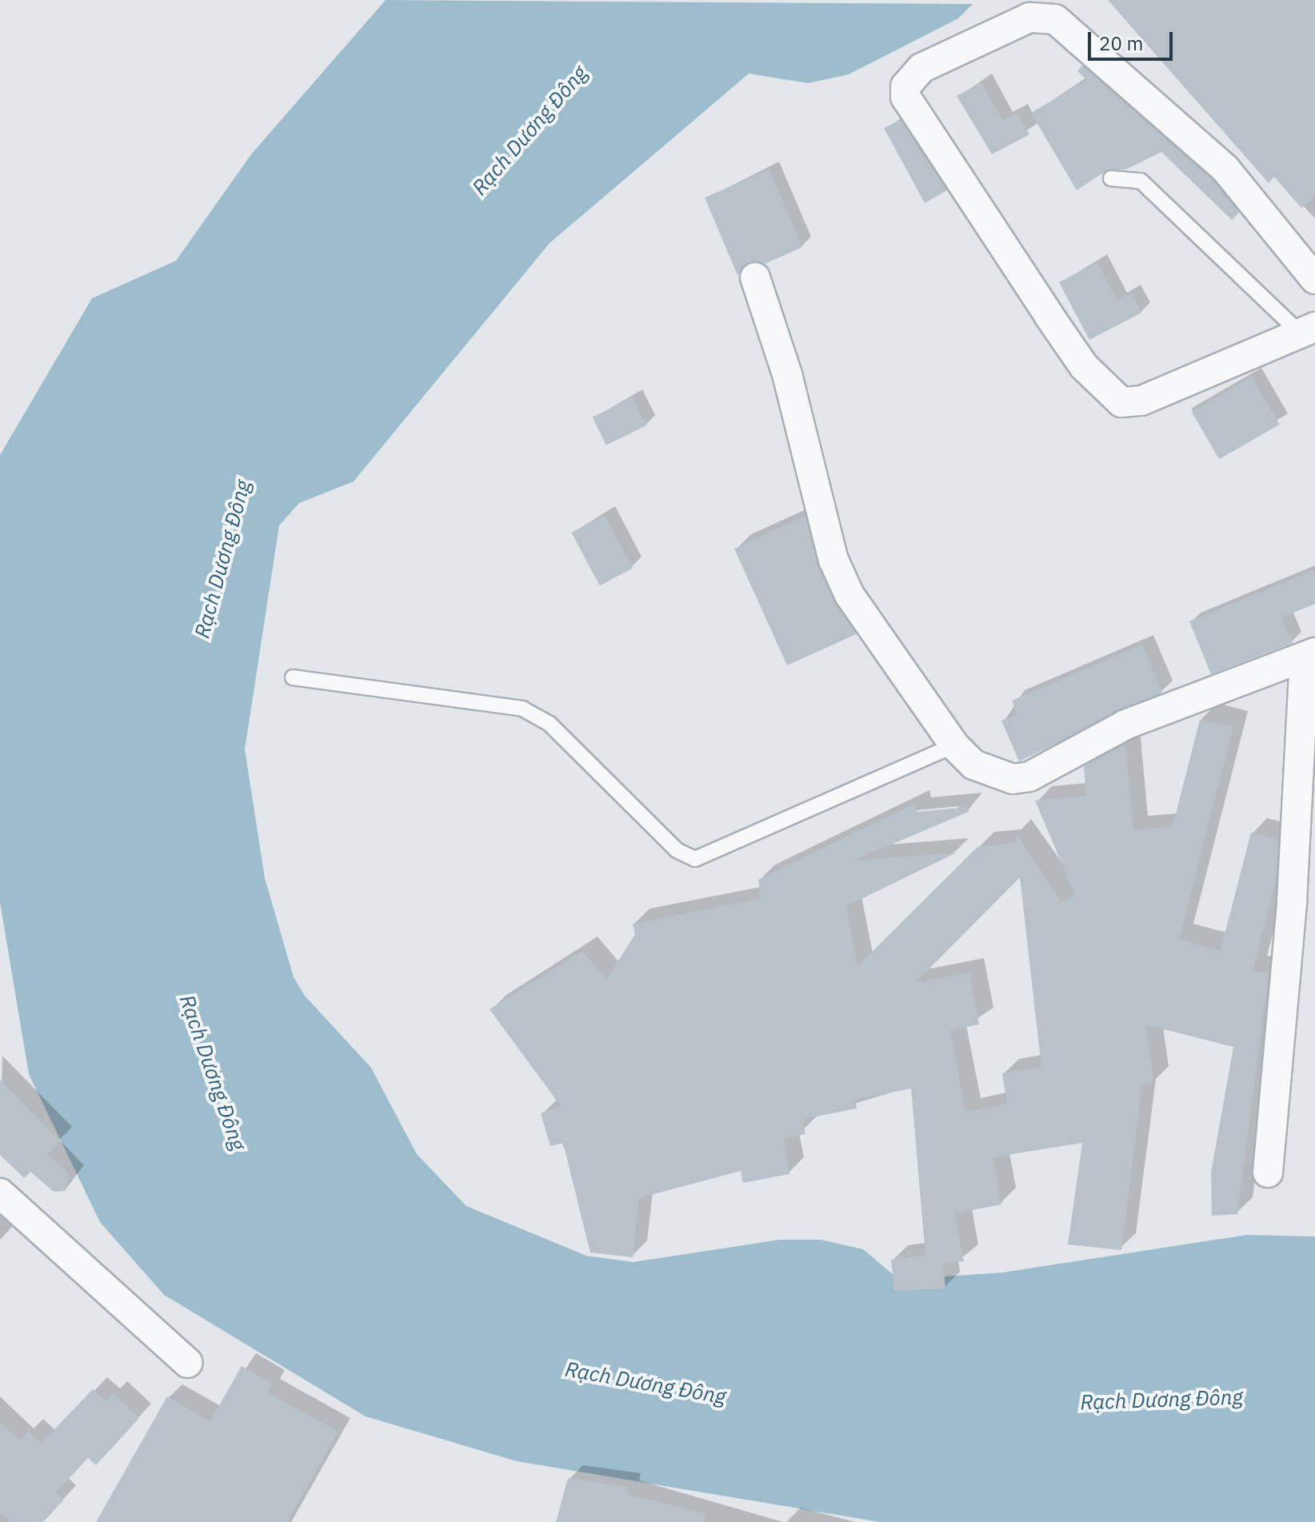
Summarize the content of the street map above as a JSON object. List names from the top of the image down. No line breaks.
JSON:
{"water":["Rạch Dương Đông"],"scale_bar":"20 m"}
